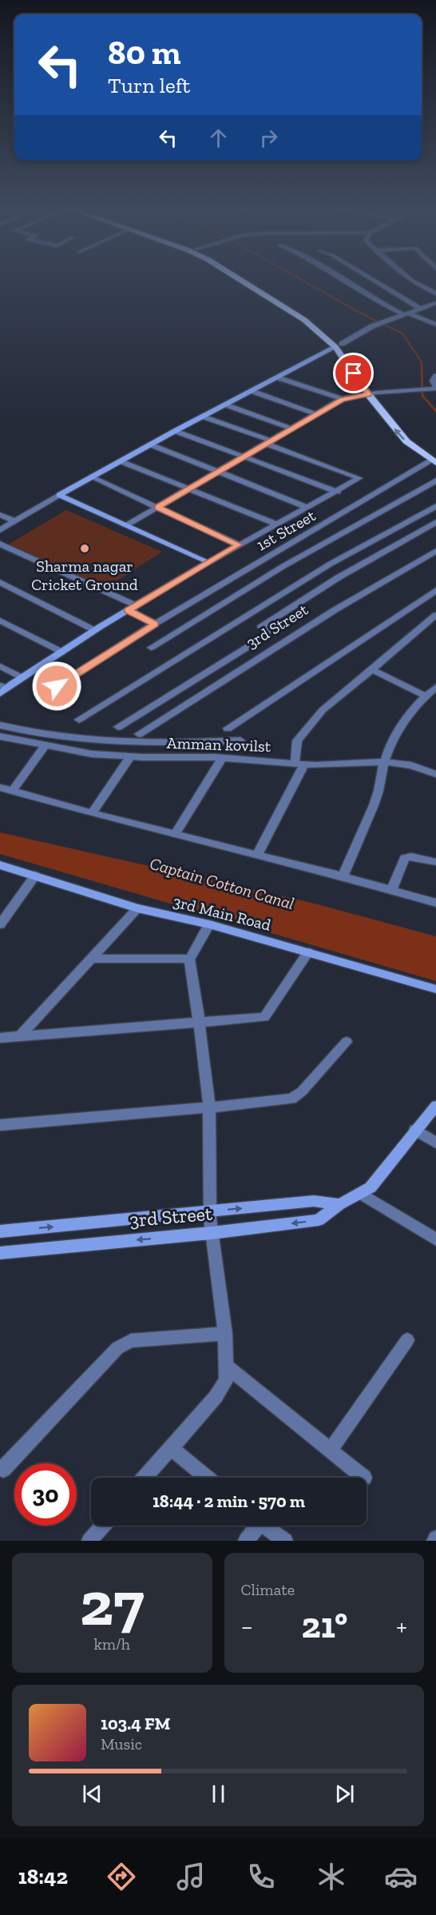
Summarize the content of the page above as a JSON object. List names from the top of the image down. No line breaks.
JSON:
{"streets":{"street":["1st Street","3rd Street","Amman kovilst","3rd Main Road"]},"water":["Captain Cotton Canal"],"places":["Sharma nagar Cricket Ground"],"page":{"turn":["80 m","Turn left"],"limit":"30","trip":"18:44 · 2 min · 570 m","tile":[["27","km/h"],"Climate"],"heat":["−","21°","+"],"song":["103.4 FM","Music"],"tabs":"18:42"}}
